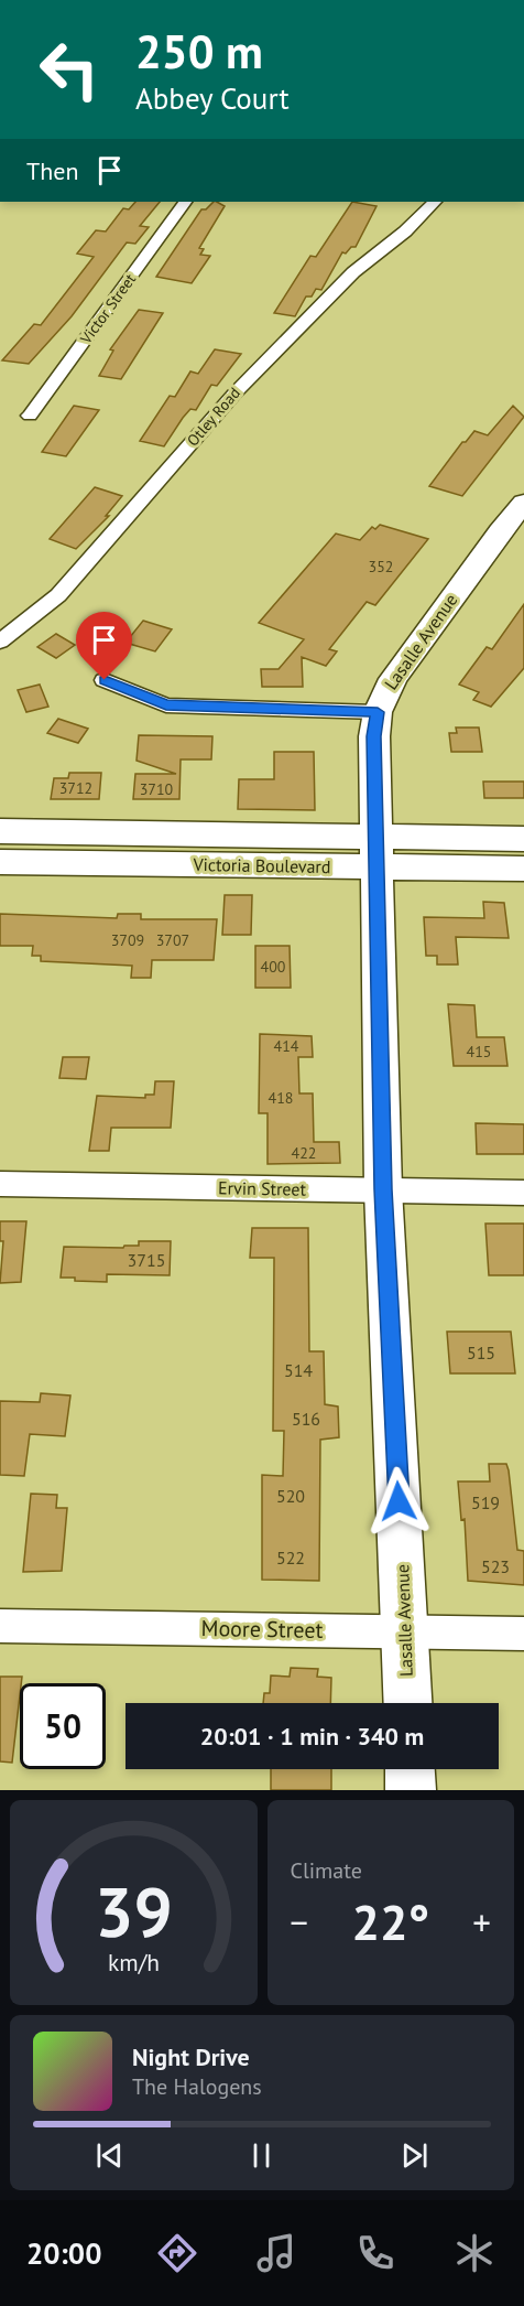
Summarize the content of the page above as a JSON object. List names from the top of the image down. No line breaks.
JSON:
{"streets":{"main road":["Lasalle Avenue","Victoria Boulevard"],"street":["Victor Street","Otley Road","Ervin Street","Moore Street"]},"crossings":[["Lasalle Avenue","Victoria Boulevard"],["Lasalle Avenue","Ervin Street"],["Lasalle Avenue","Moore Street"]],"house_numbers":["352","3712","3710","3709","3707","400","414","415","418","422","3715","515","514","516","520","519","522","523"],"page":{"turn":["250 m","Abbey Court"],"then":"Then","limit":"50","trip":"20:01 · 1 min · 340 m","tile":"Climate","heat":["−","22°","+"],"song":["Night Drive","The Halogens"],"tabs":"20:00","gauge":["39","km/h"]}}
